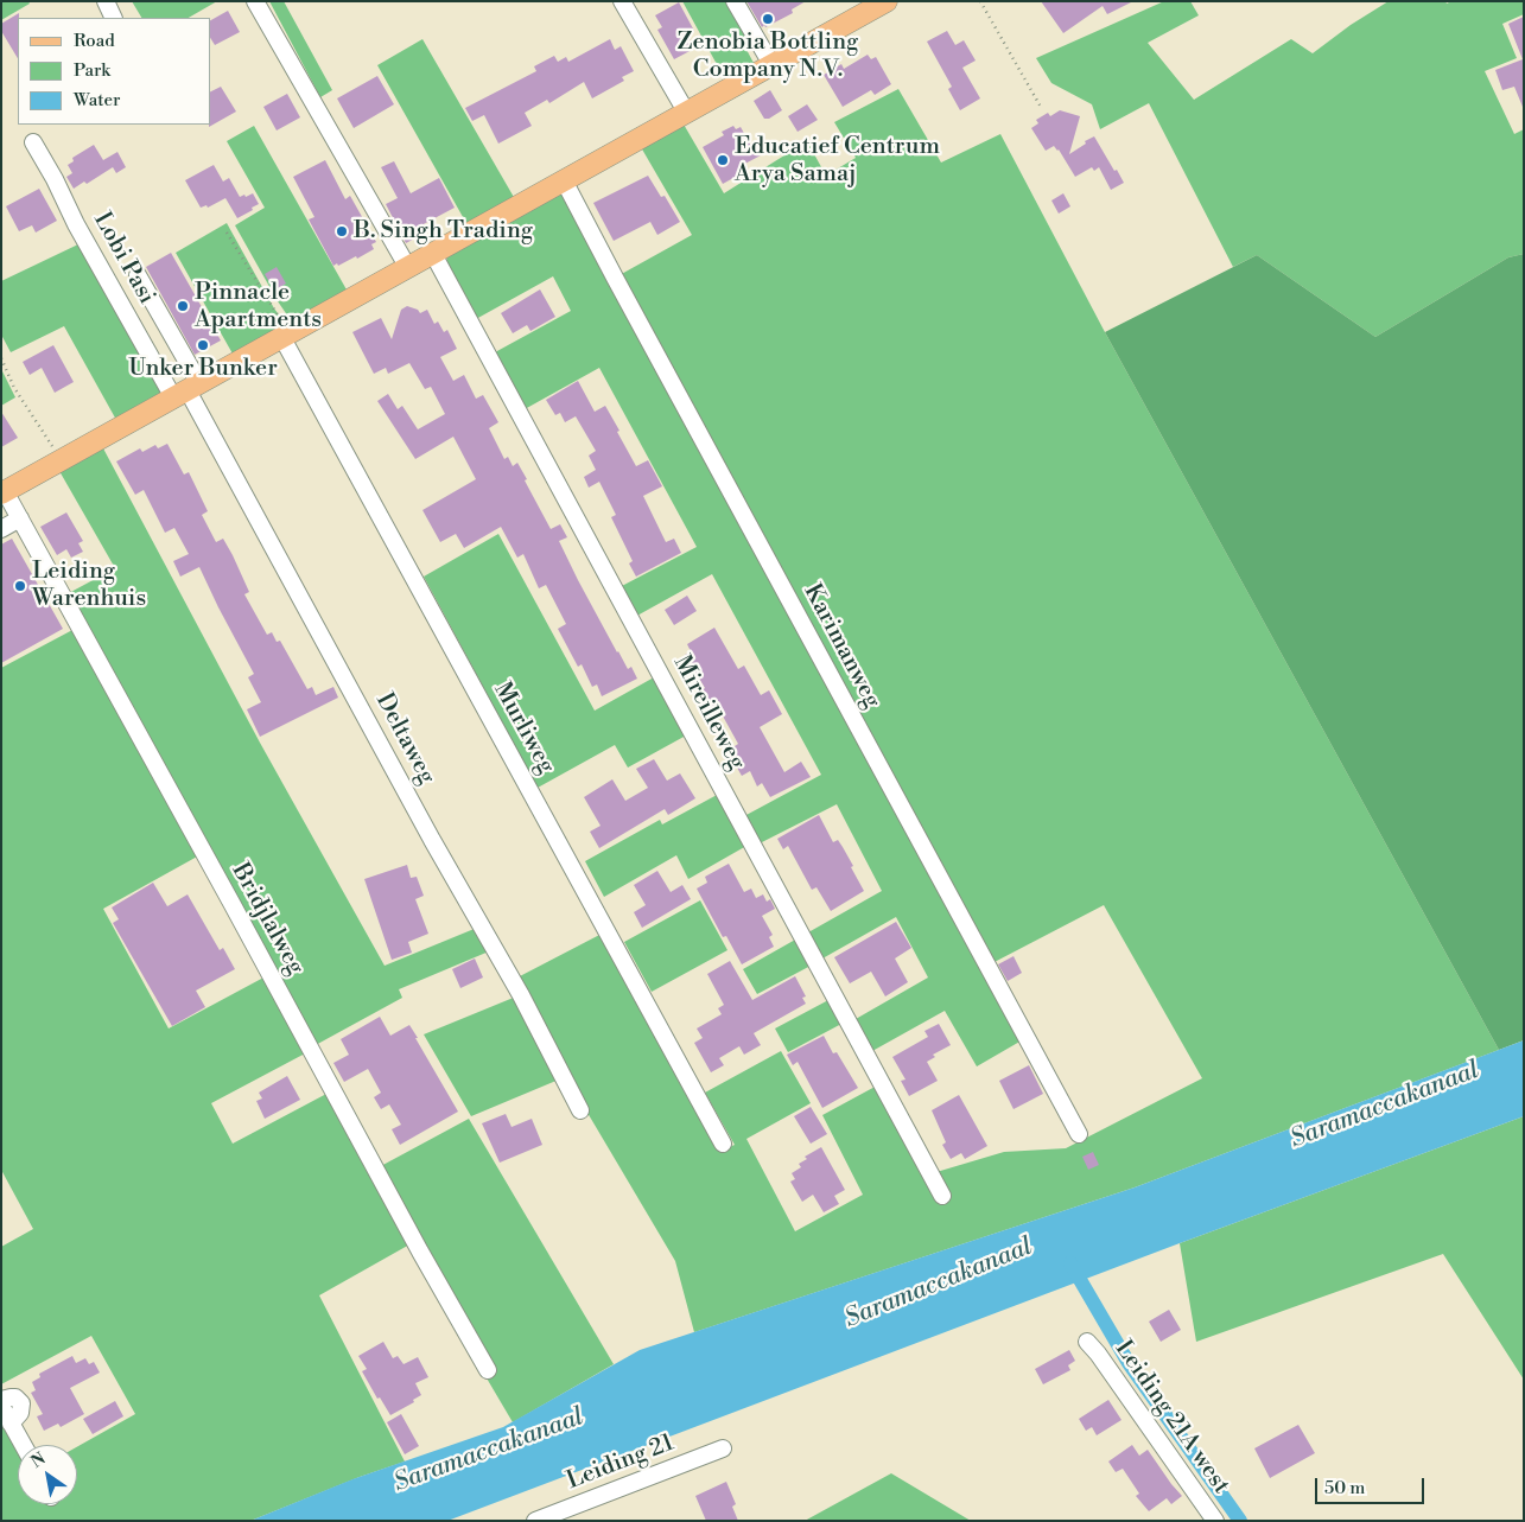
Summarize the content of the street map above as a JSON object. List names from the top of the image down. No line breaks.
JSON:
{"streets":{"street":["Lobi Pasi","Karimanweg","Mireilleweg","Murliweg","Deltaweg","Bridjlalweg","Leiding 21A west","Leiding 21"]},"crossings":[["Lobi Pasi","Deltaweg"]],"water":["Saramaccakanaal"],"places":["Zenobia Bottling Company N.V.","Educatief Centrum Arya Samaj","B. Singh Trading","Pinnacle Apartments","Unker Bunker","Leiding Warenhuis"],"legend":["Road","Park","Water"],"scale_bar":"50 m","north":"top left"}
